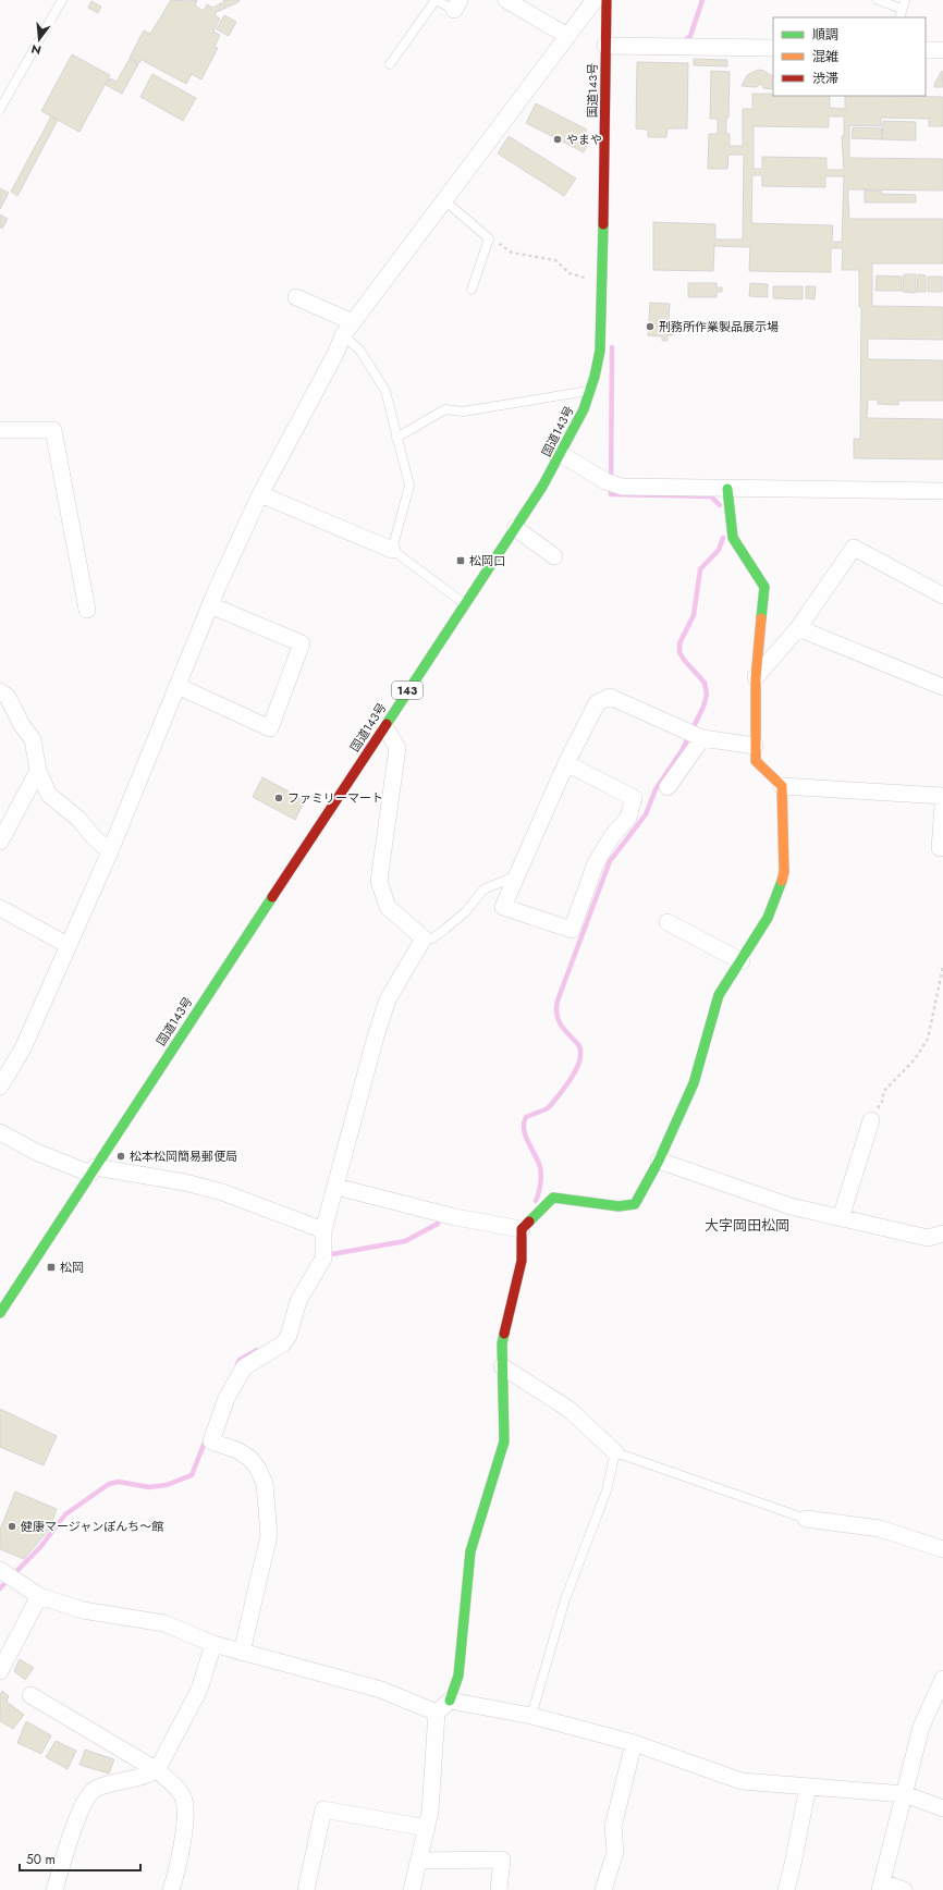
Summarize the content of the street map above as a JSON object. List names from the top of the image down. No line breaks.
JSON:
{"streets":{"main road":["国道143号","143"]},"districts":["大字岡田松岡"],"places":{"other":["やまや","刑務所作業製品展示場","ファミリーマート","松本松岡簡易郵便局","健康マージャンぽんち～館"],"transit":["松岡口","松岡"]},"legend":["順調","混雑","渋滞"],"scale_bar":"50 m","north":"bottom"}
